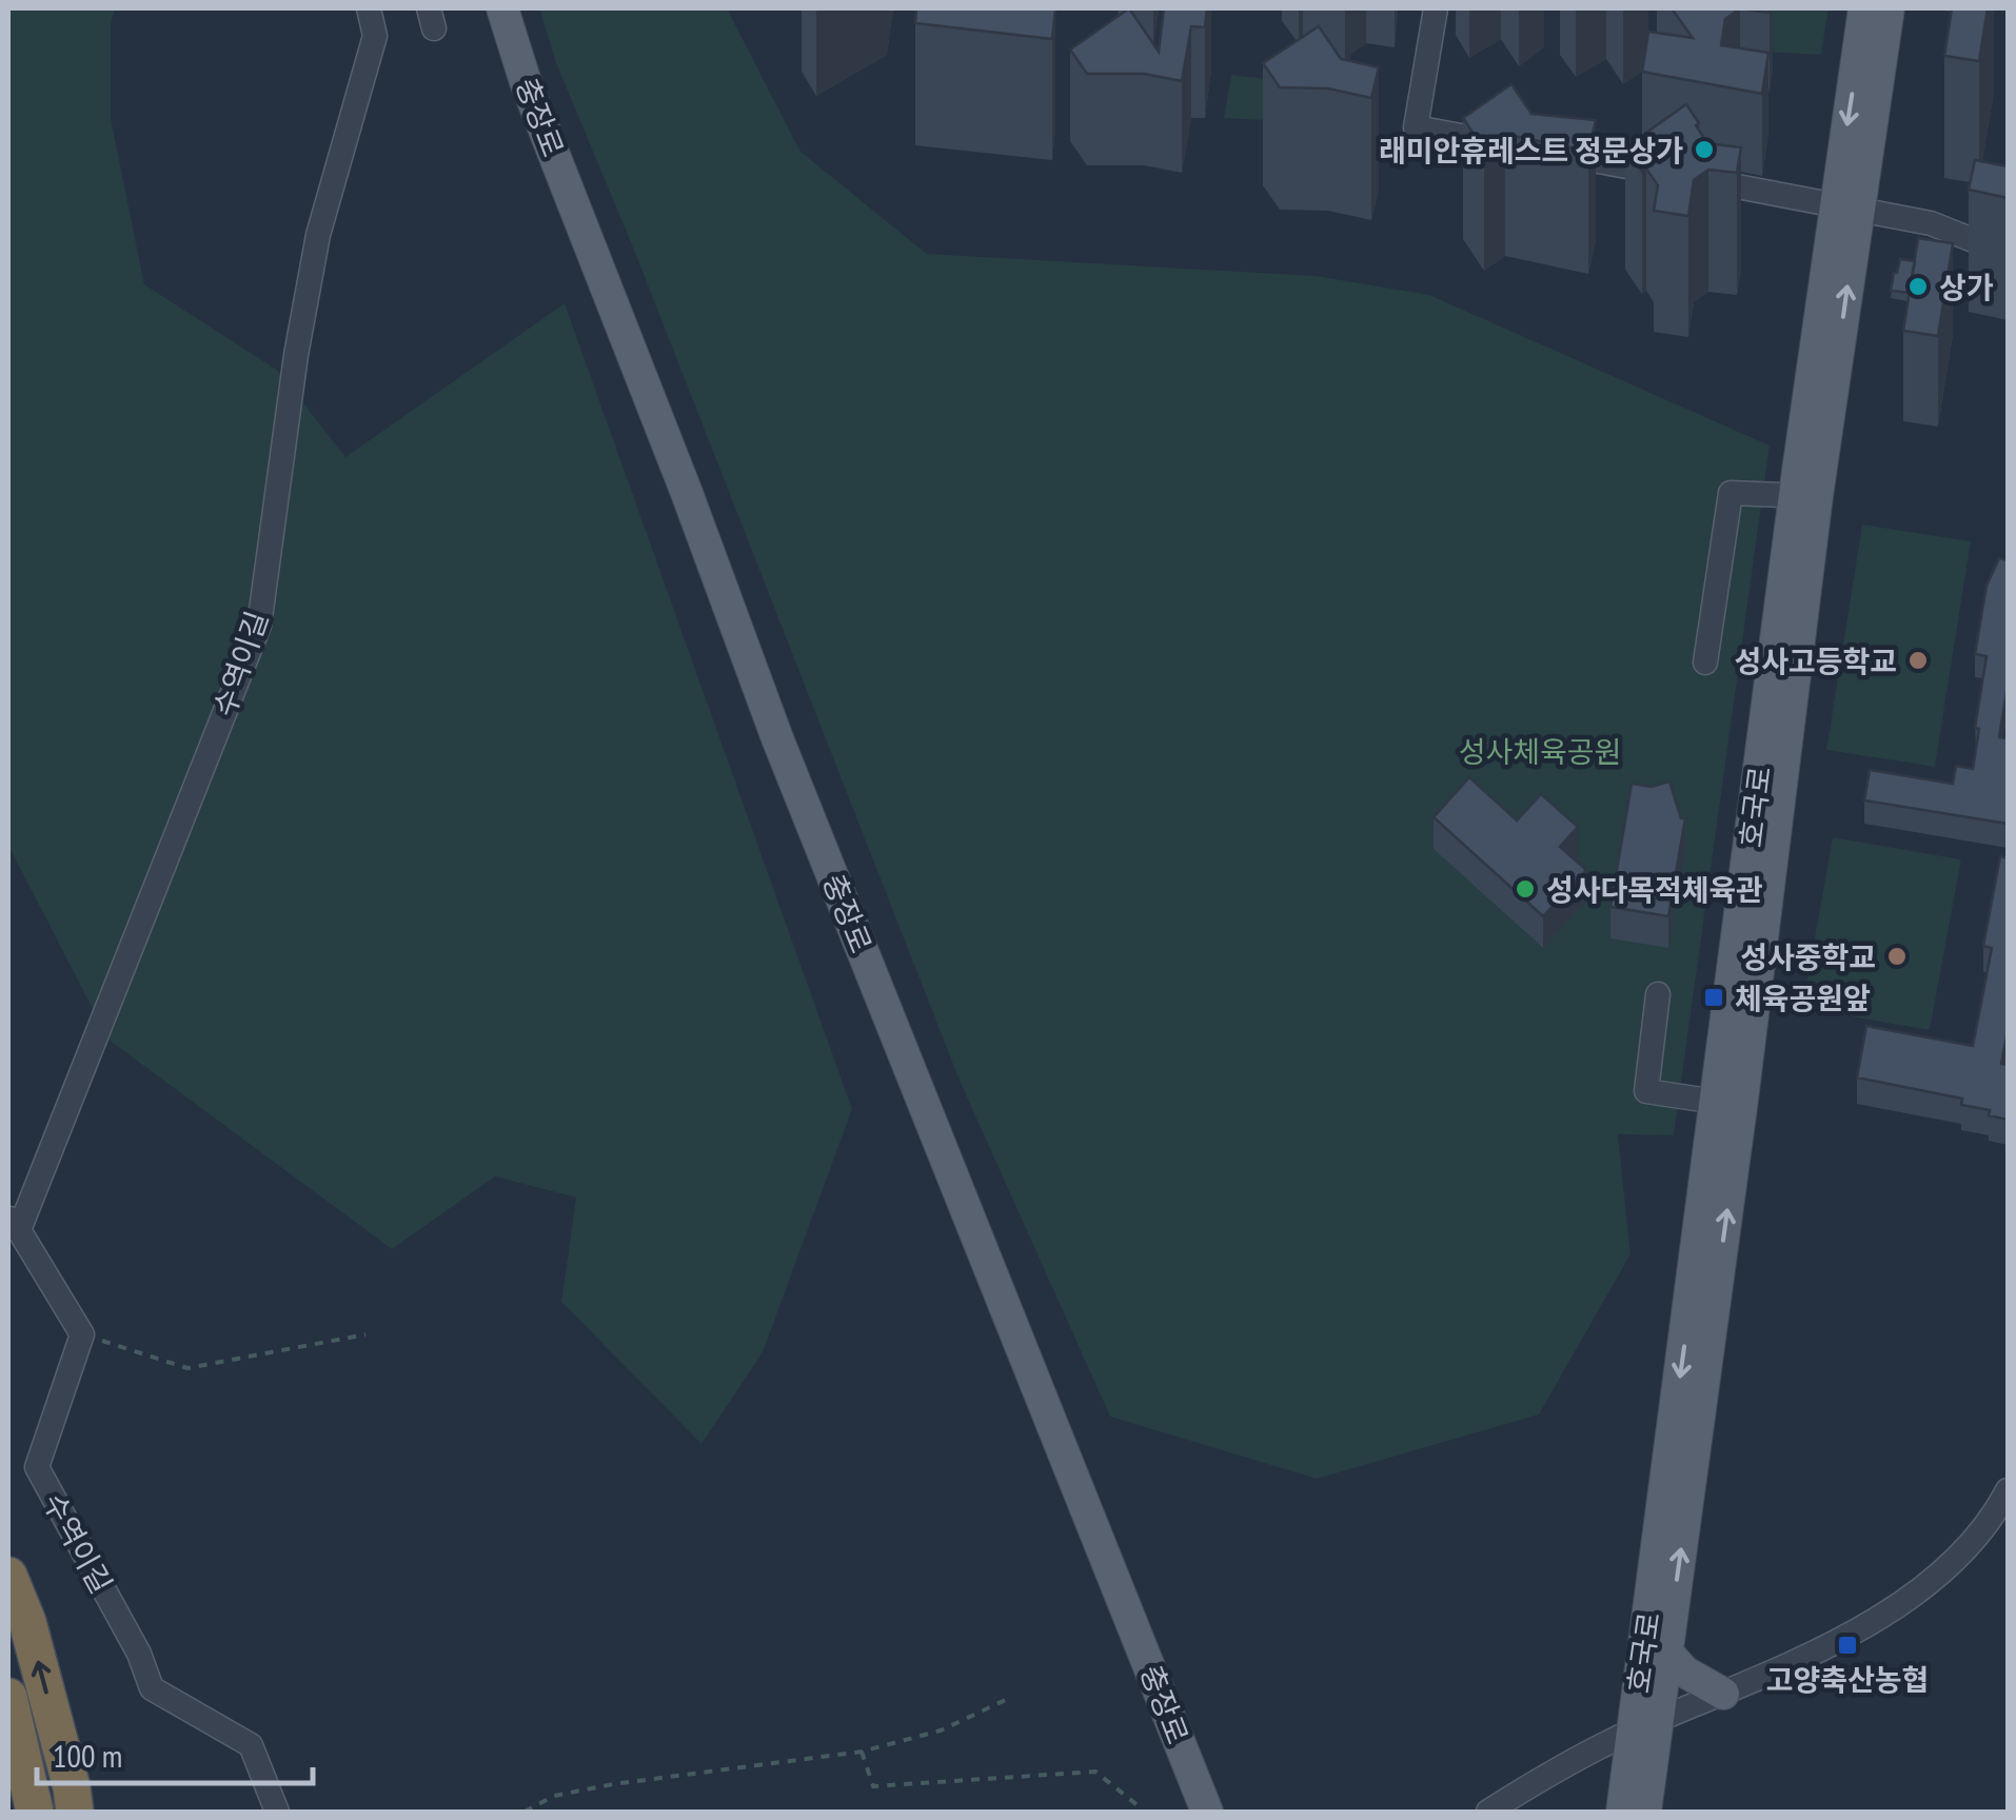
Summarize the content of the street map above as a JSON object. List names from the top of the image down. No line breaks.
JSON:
{"streets":{"main road":["충장로","호국로"],"street":["수역이길"]},"parks":["성사체육공원"],"places":{"other":["래미안휴레스트 정문상가","상가","성사고등학교","성사다목적체육관","성사중학교"],"transit":["체육공원앞","고양축산농협"]},"scale_bar":"100 m"}
